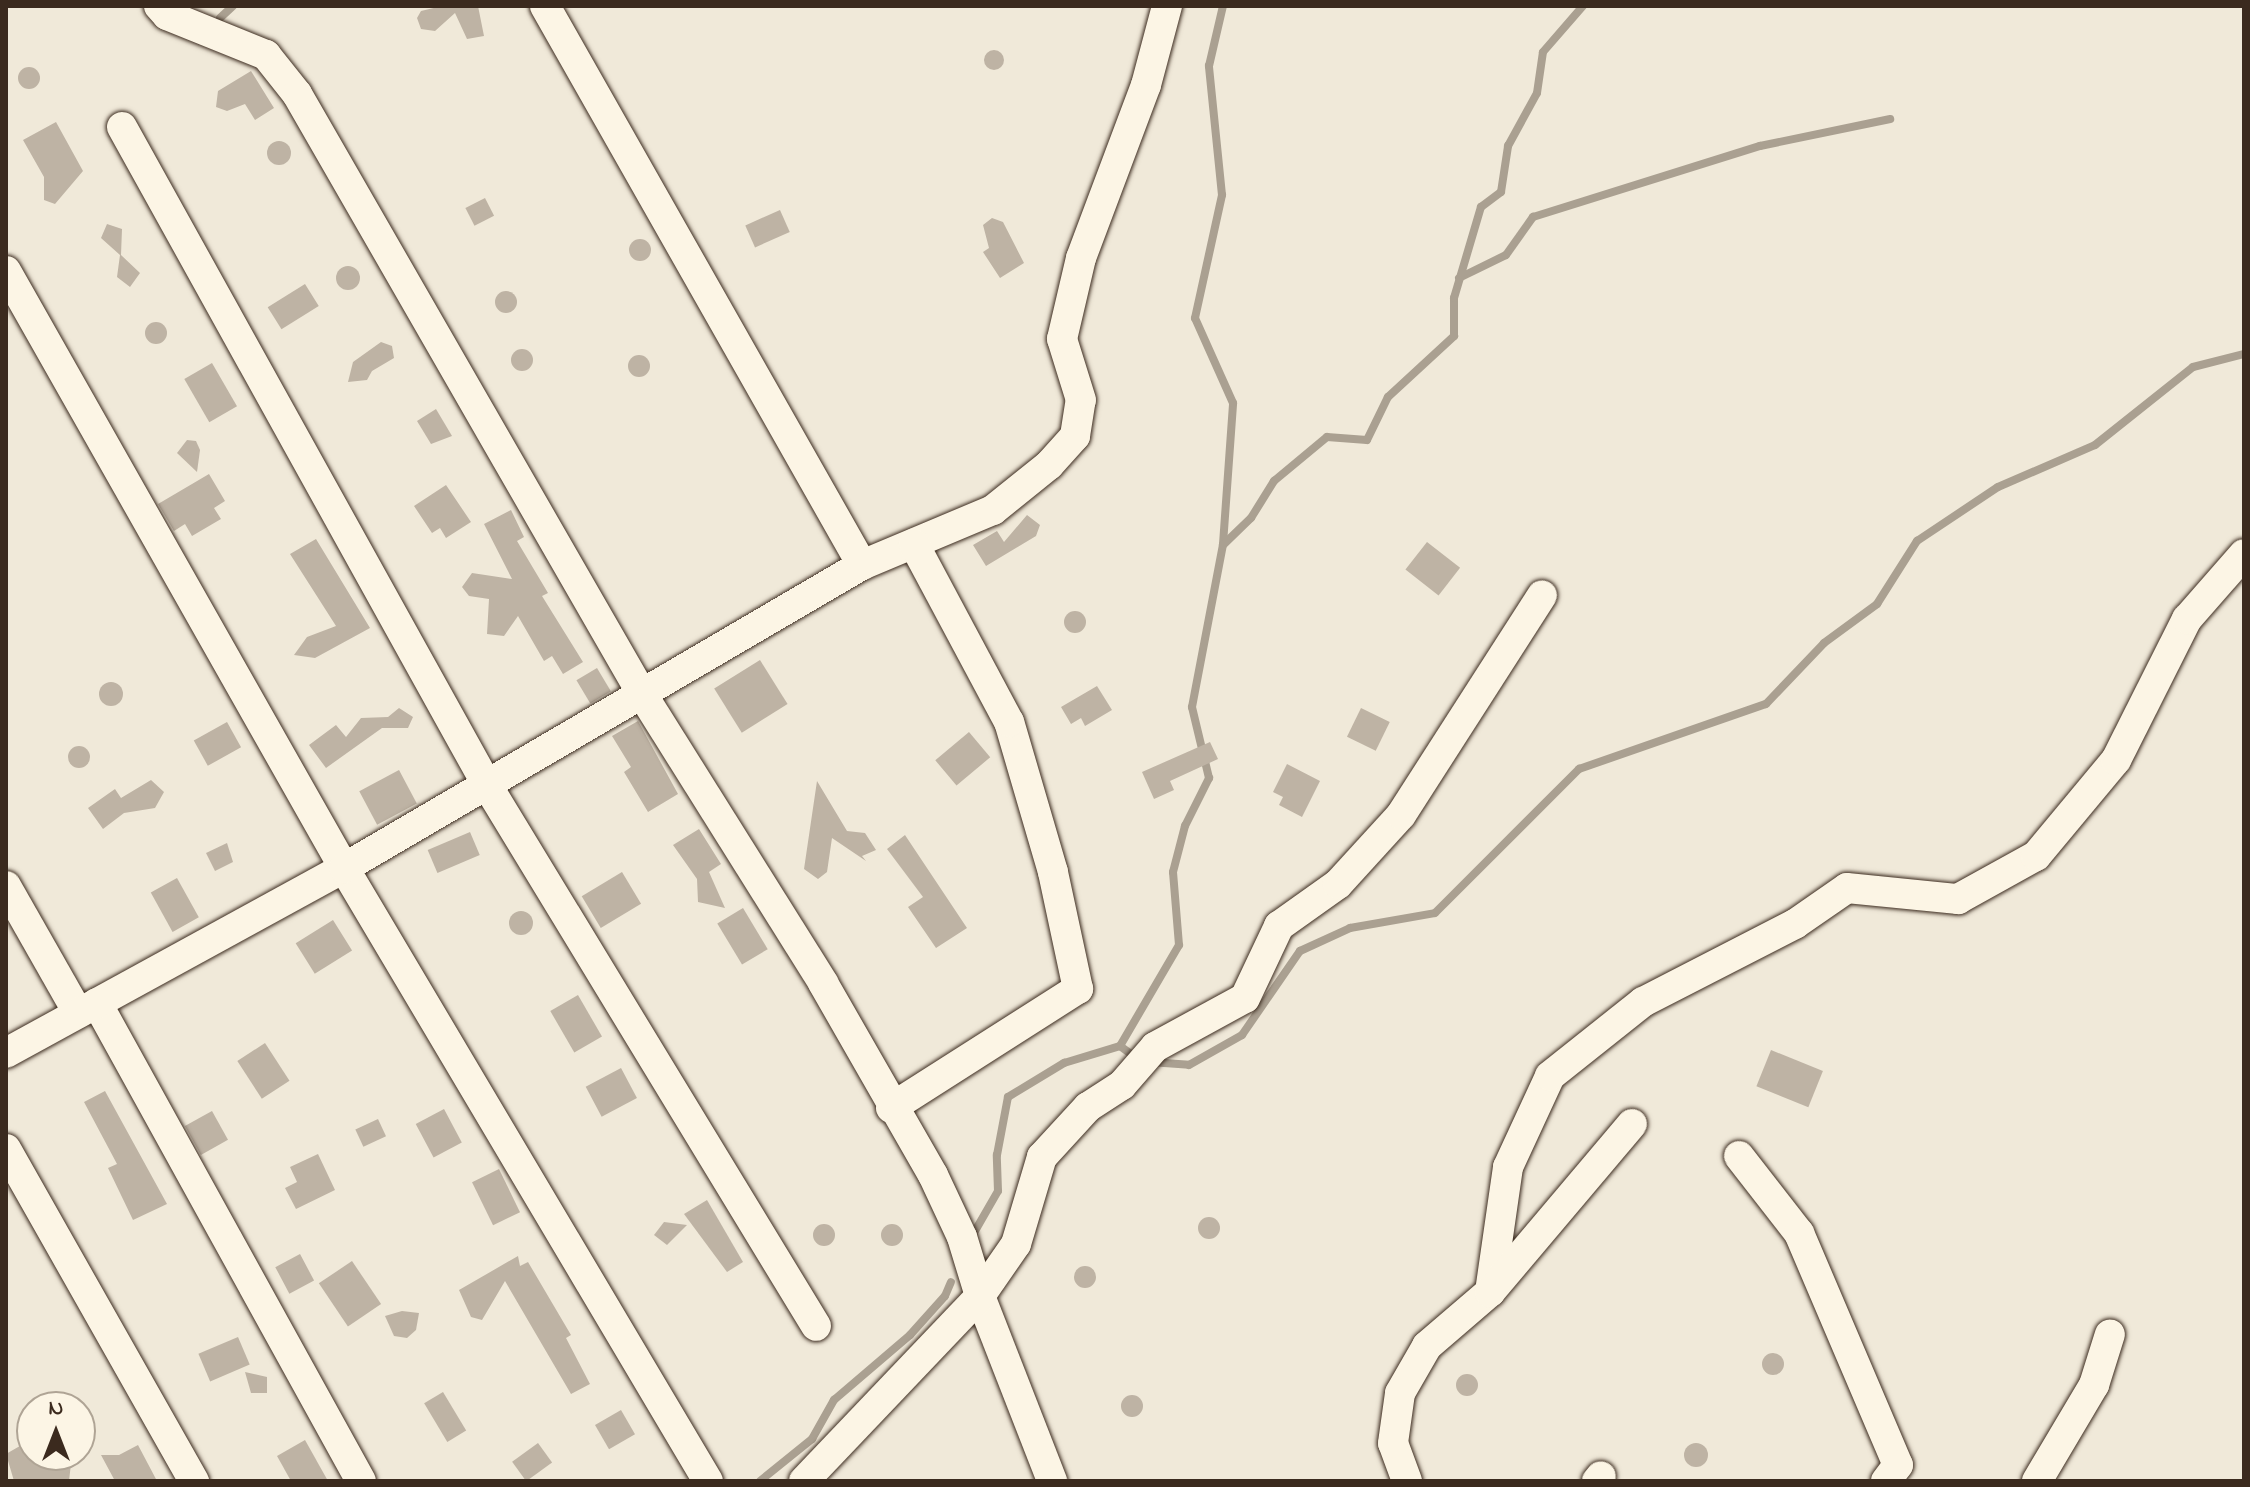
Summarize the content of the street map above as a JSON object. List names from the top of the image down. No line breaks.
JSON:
{"north":"top"}
